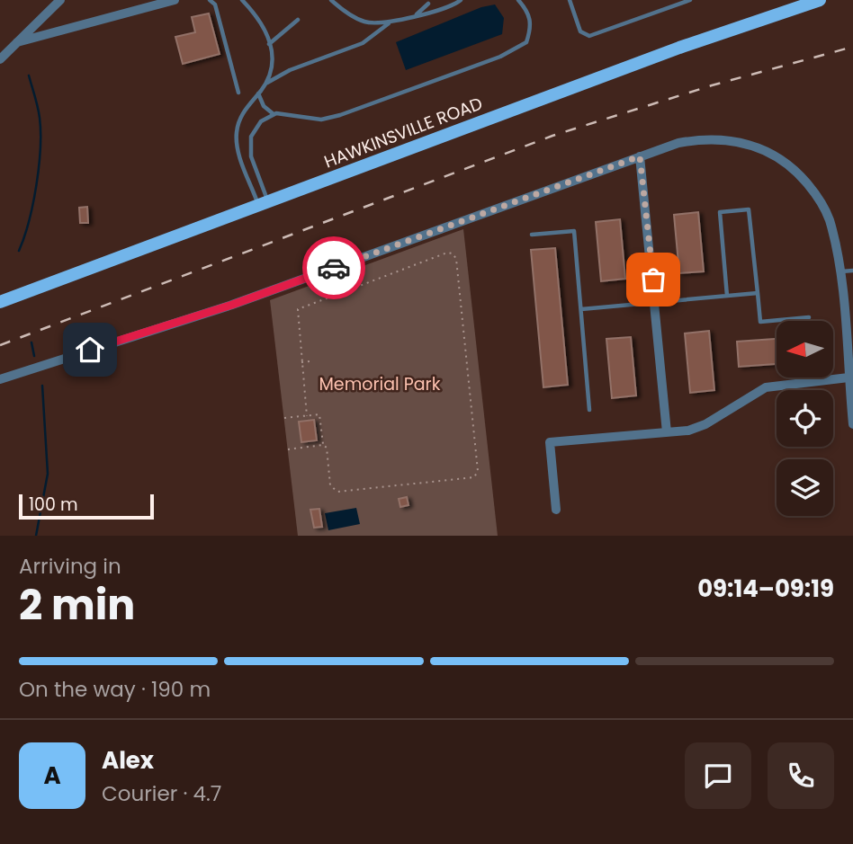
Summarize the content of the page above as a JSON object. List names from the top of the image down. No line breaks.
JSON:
{"streets":{"main road":["HAWKINSVILLE ROAD"]},"parks":["Memorial Park"],"scale_bar":"100 m","north":"left","page":{"scale":"100 m","heading":["2 min","Arriving in","09:14–09:19"],"panel":["Alex","Courier · 4.7"],"bar":"On the way · 190 m","round":"A"}}
